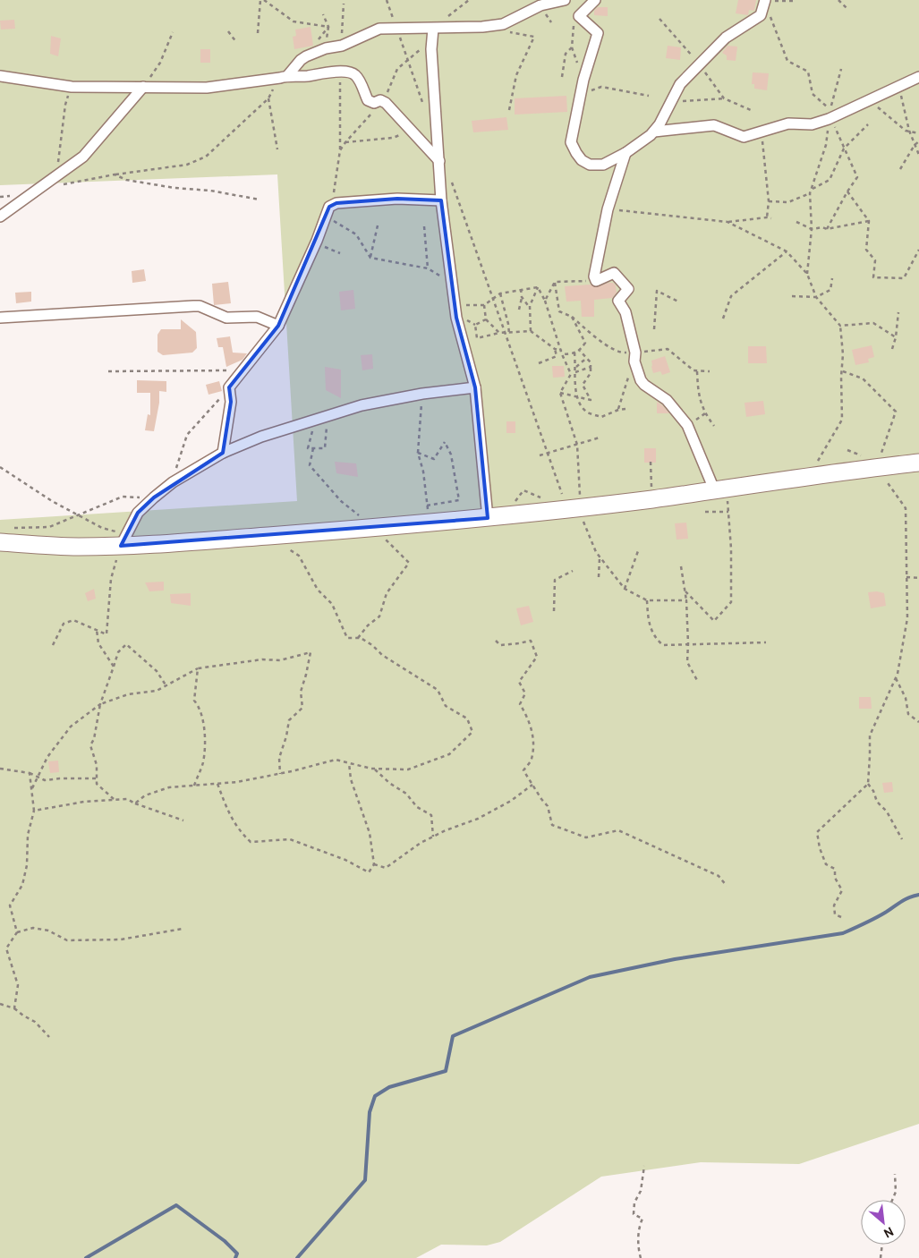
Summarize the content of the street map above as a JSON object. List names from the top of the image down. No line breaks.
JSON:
{"north":"bottom right"}
